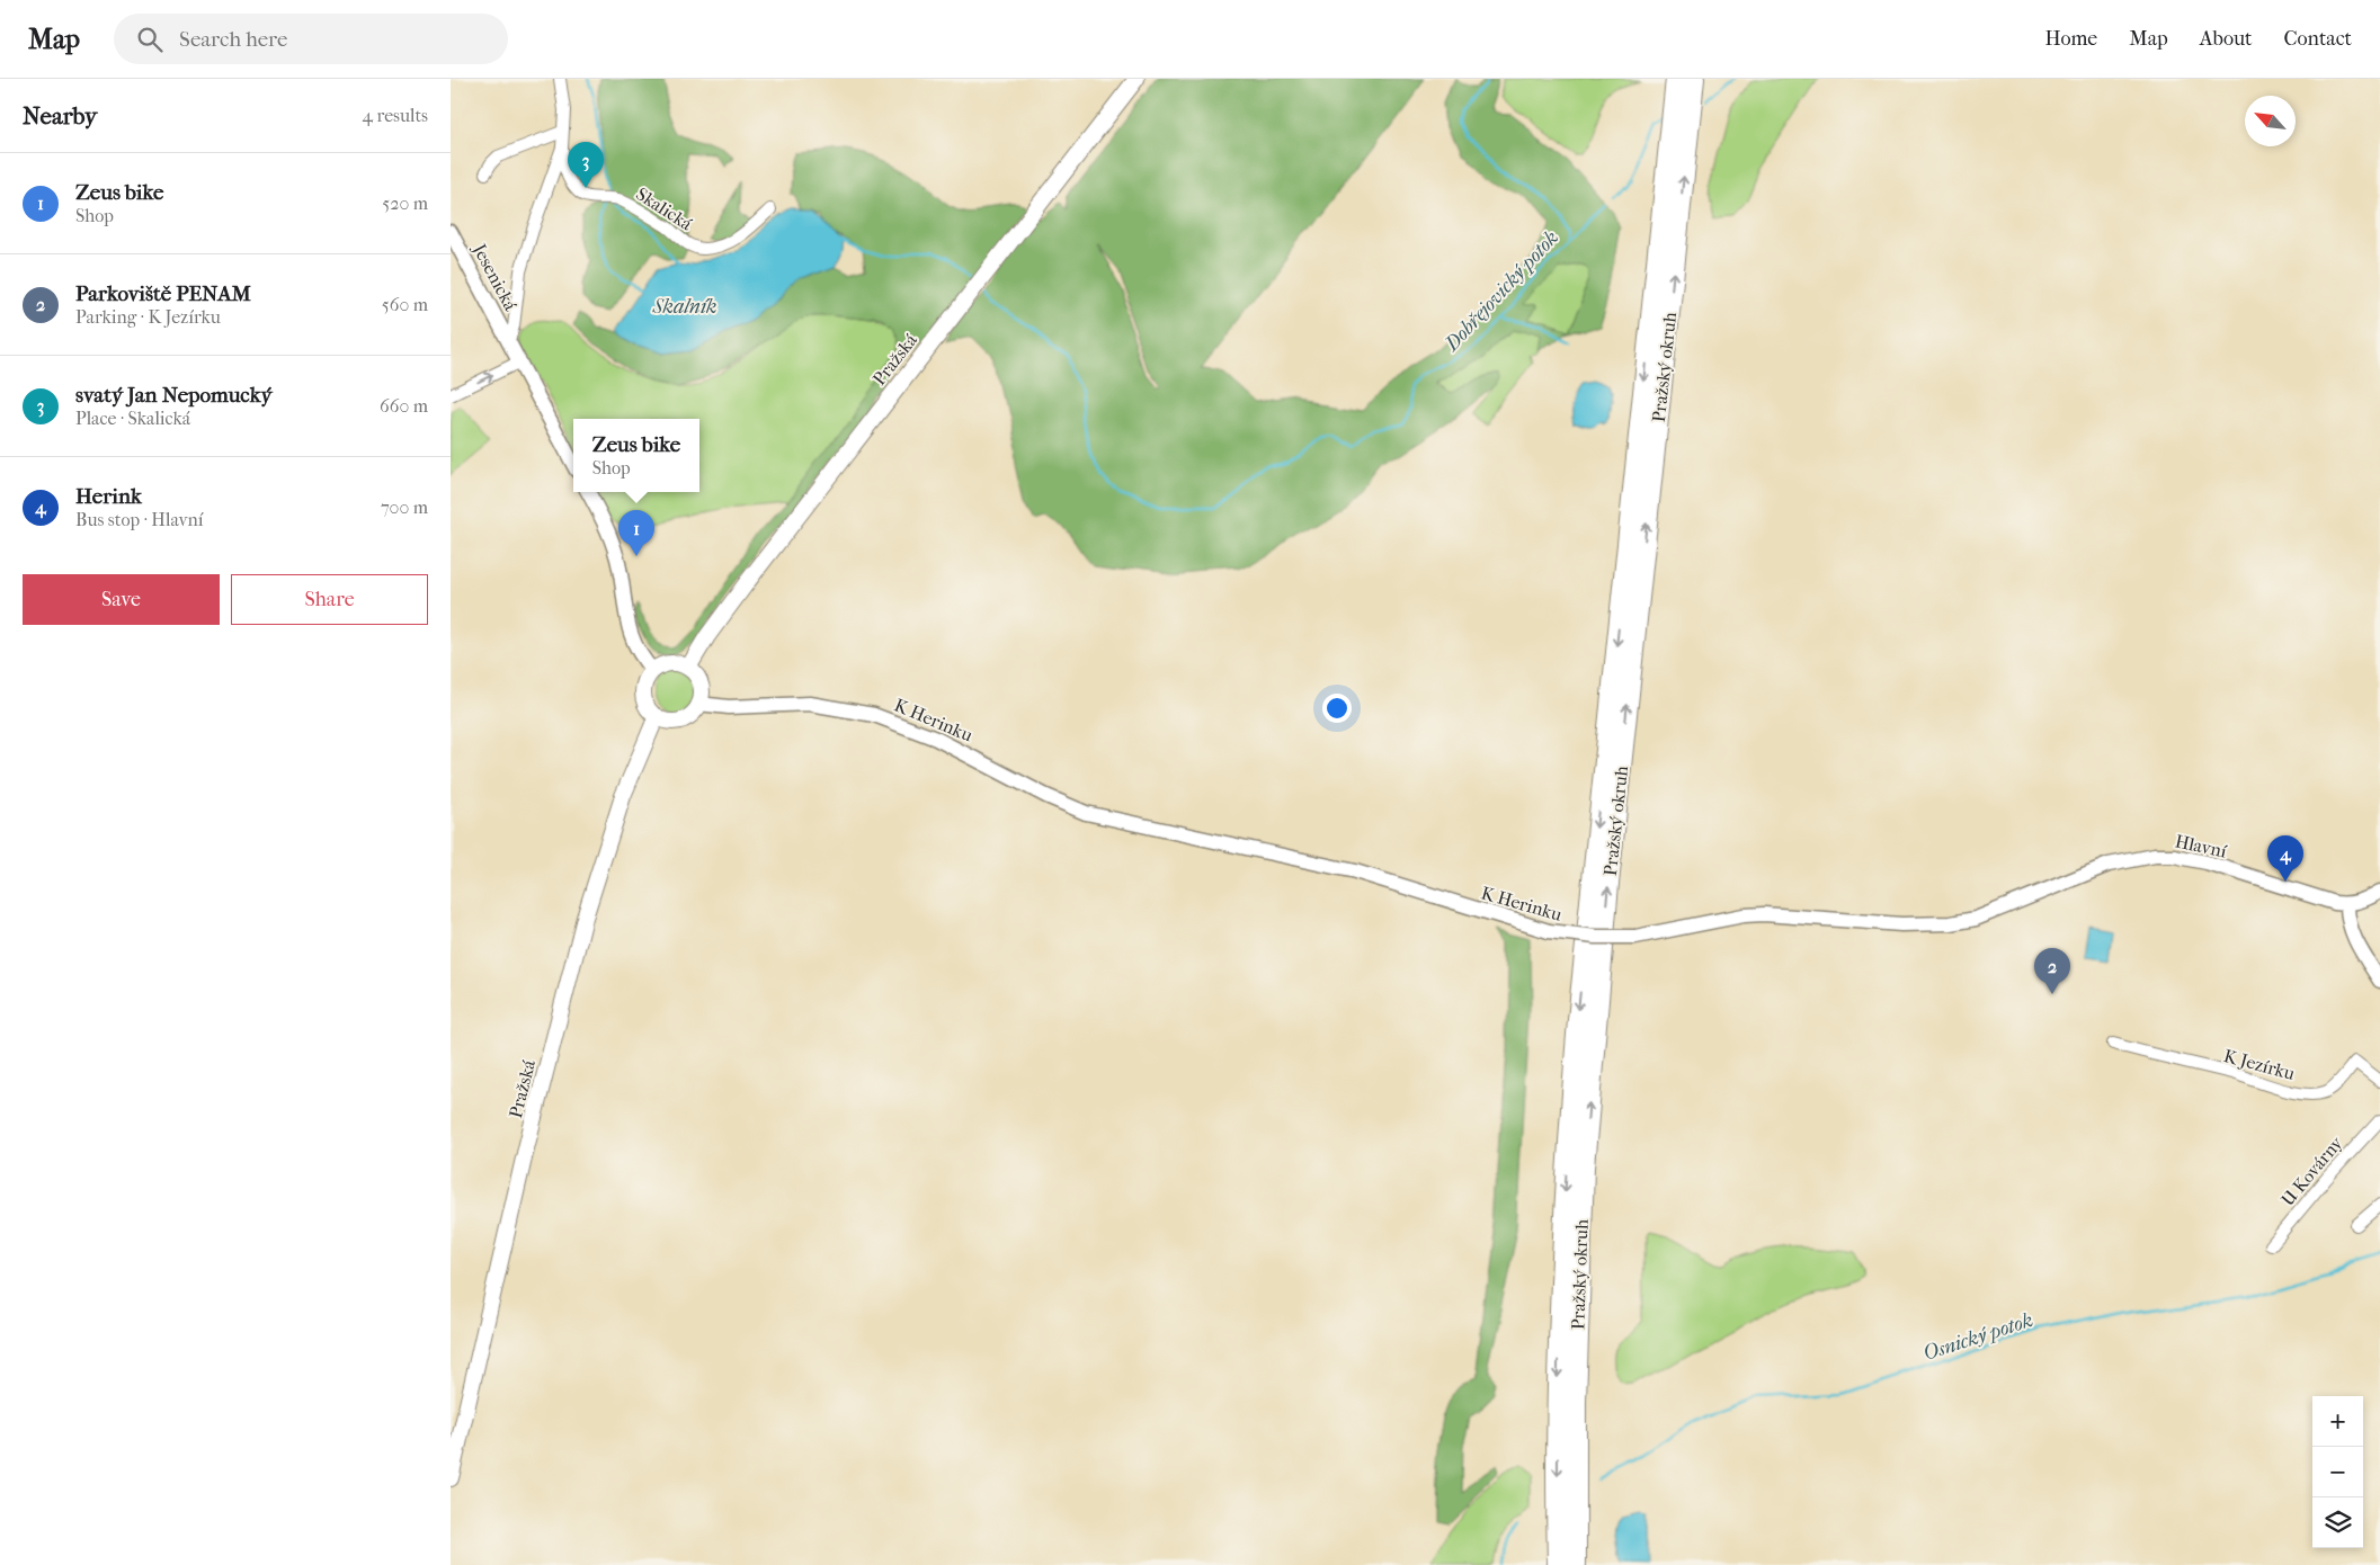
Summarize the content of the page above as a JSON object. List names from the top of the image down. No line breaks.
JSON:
{"streets":{"highway":["Pražský okruh"],"main road":["Pražská"],"street":["Skalická","Jesenická","K Herinku","Hlavní","K Jezírku","U Kovárny"]},"crossings":[["Skalická","Jesenická"],["Pražská","K Herinku"],["K Herinku","Hlavní"]],"water":["Dobřejovický potok","Skalník","Osnický potok"],"north":"top left","page":{"header":"Map","search":"Search here","nav":["Home","Map","About","Contact"],"heading":["Nearby","4 results"],"pins":["3","1","4","2"],"list":[{"mark":"1","name":"Zeus bike","note":"Shop","value":"520 m"},{"mark":"2","name":"Parkoviště PENAM","note":"Parking · K Jezírku","value":"560 m"},{"mark":"3","name":"svatý Jan Nepomucký","note":"Place · Skalická","value":"660 m"},{"mark":"4","name":"Herink","note":"Bus stop · Hlavní","value":"700 m"}],"popup":["Zeus bike","Shop"],"buttons":["Save","Share"],"map_buttons":["+","−"]}}
